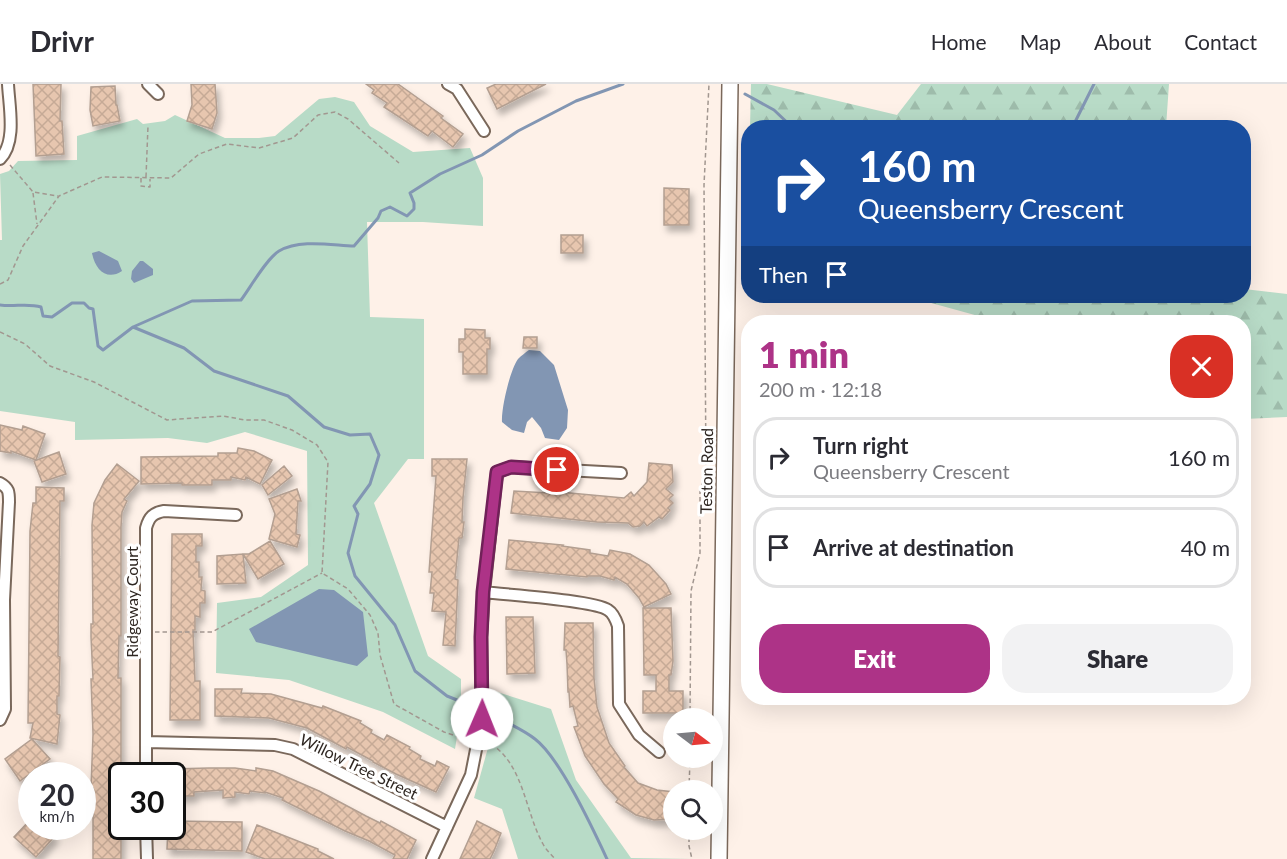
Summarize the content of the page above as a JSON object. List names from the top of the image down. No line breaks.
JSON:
{"streets":{"main road":["Teston Road"],"street":["Ridgeway Court","Willow Tree Street"]},"crossings":[["Ridgeway Court","Willow Tree Street"]],"north":"right","page":{"header":"Drivr","nav":["Home","Map","About","Contact"],"turn":["160 m","Queensberry Crescent"],"then":"Then","heading":["1 min","200 m · 12:18"],"list":[{"name":"Turn right","note":"Queensberry Crescent","value":"160 m"},{"name":"Arrive at destination","value":"40 m"}],"buttons":["Exit","Share"],"speed":"20 km/h","limit":"30"}}
